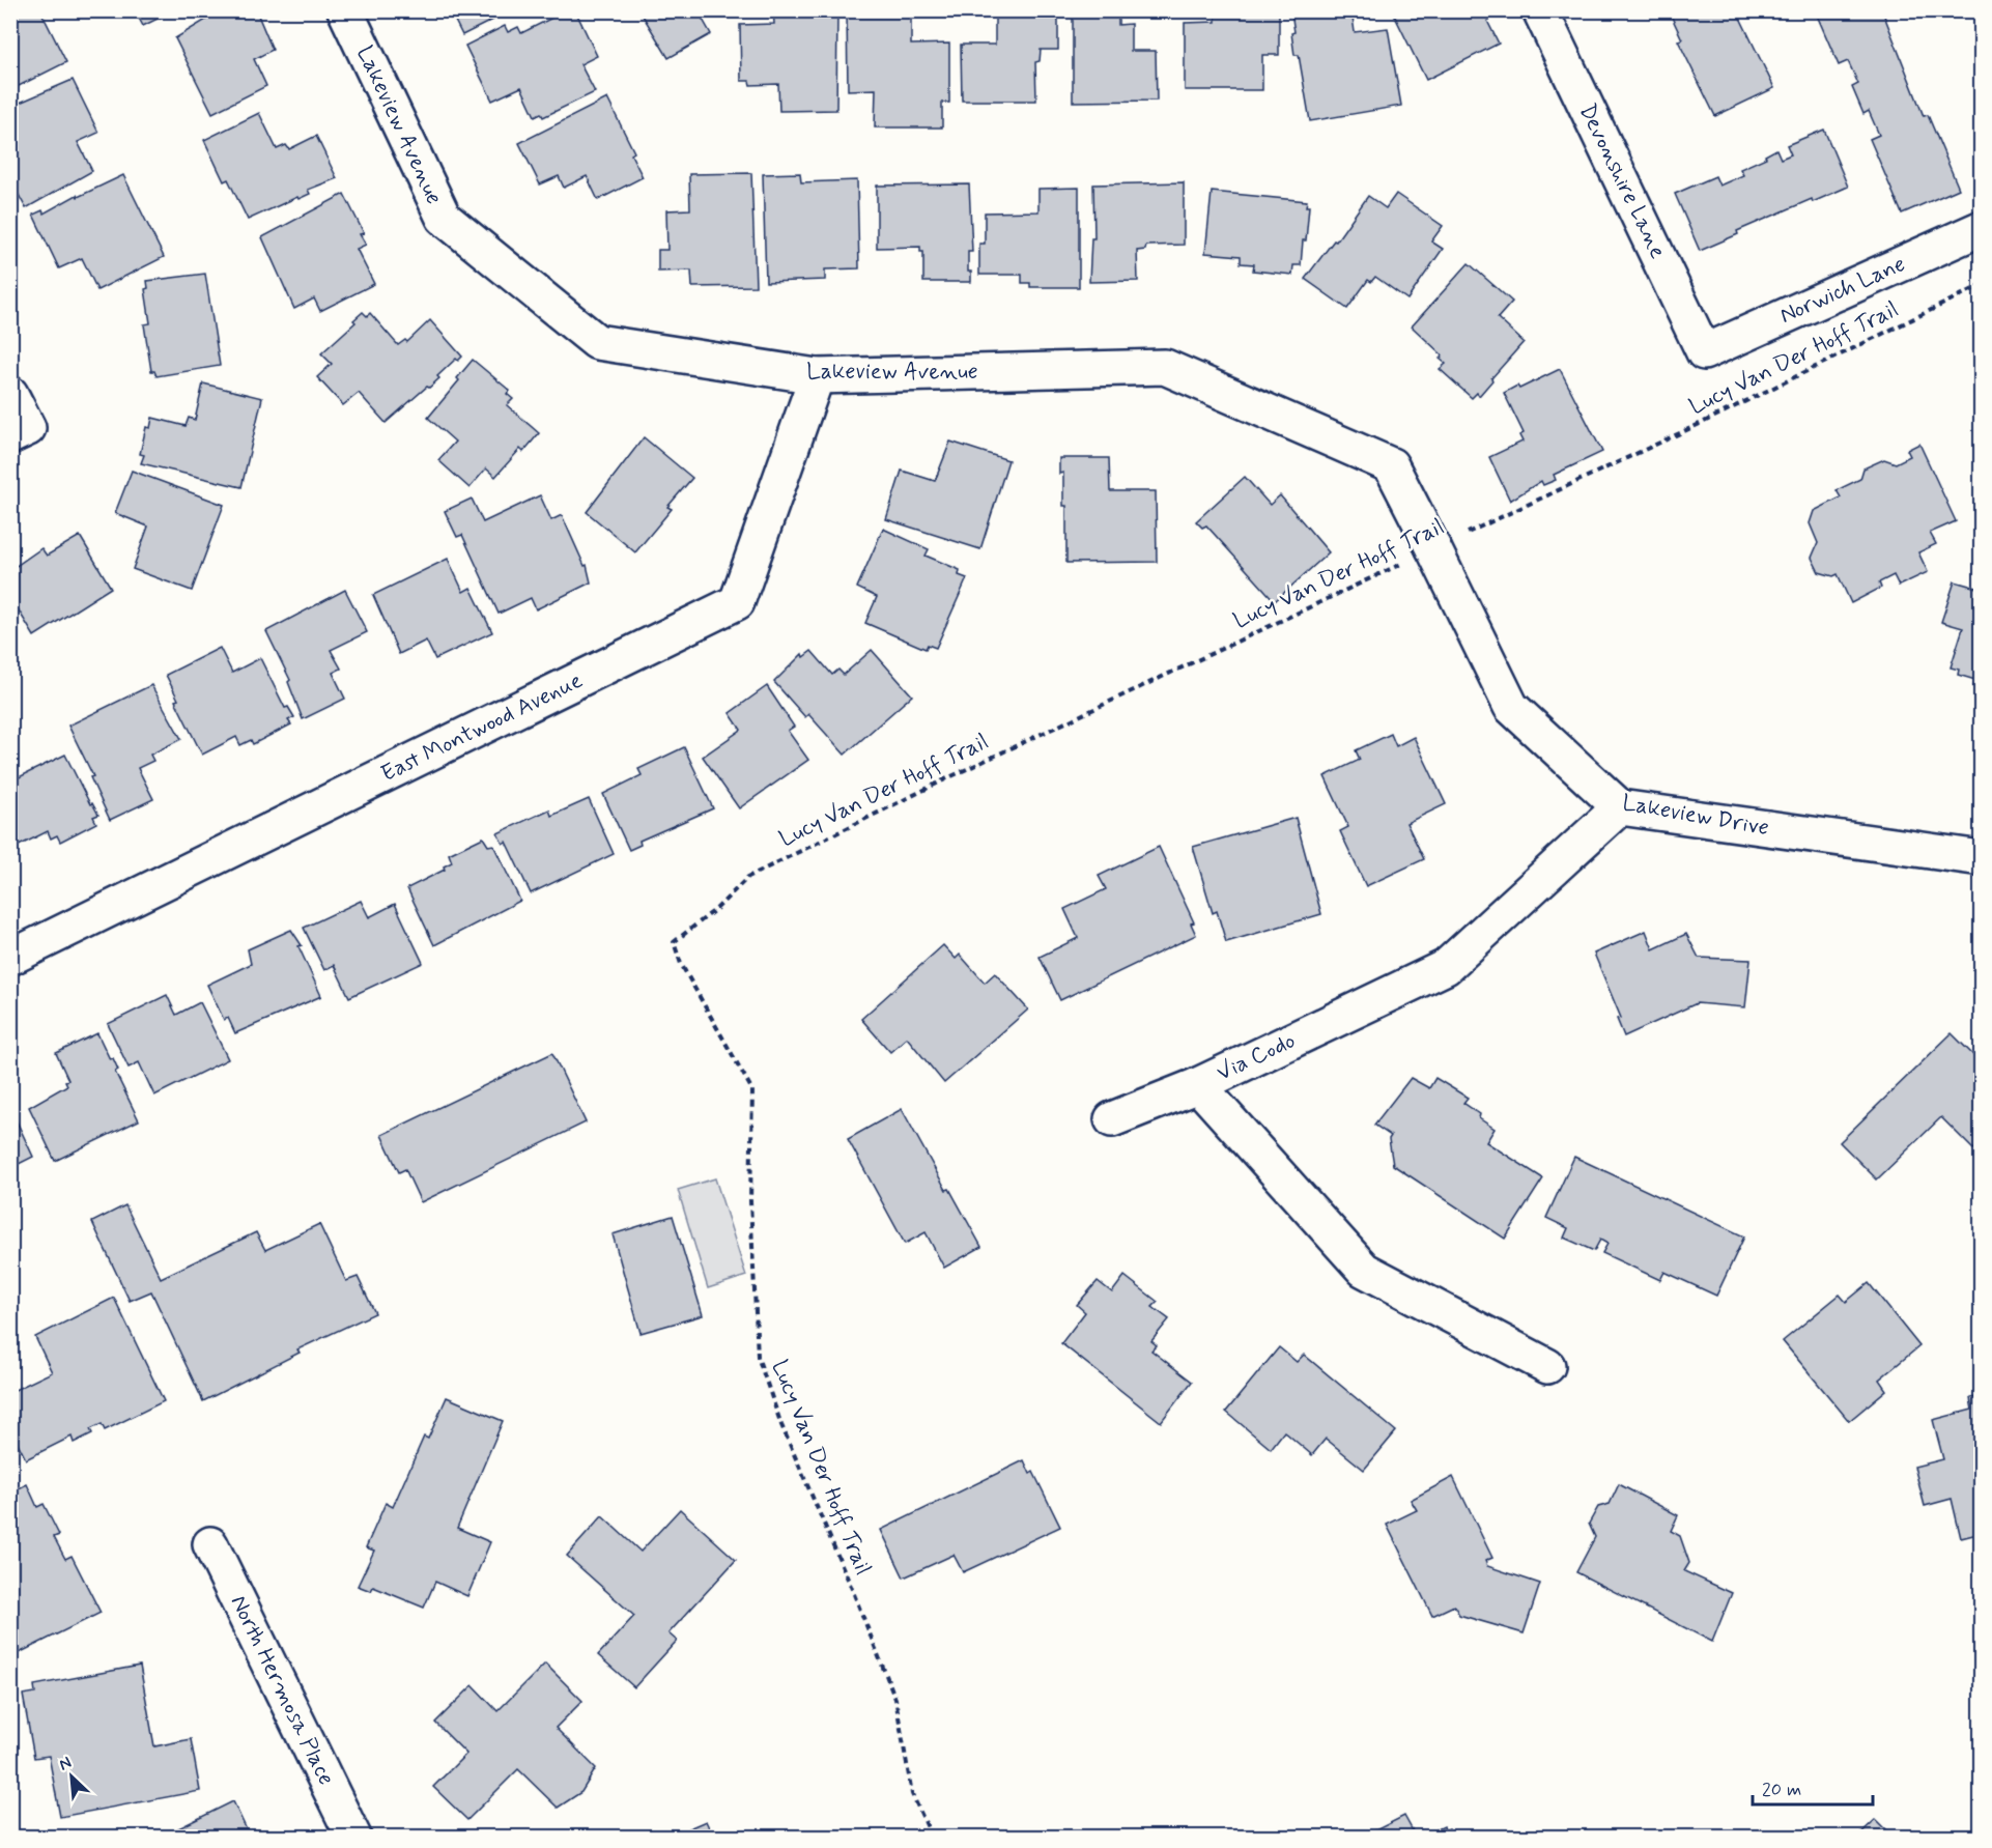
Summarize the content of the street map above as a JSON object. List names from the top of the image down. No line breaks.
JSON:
{"streets":{"street":["Lakeview Avenue","Devonshire Lane","Norwich Lane","East Montwood Avenue","Lakeview Drive","Via Codo","North Hermosa Place"],"path":["Lucy Van Der Hoff Trail"]},"crossings":[["Lakeview Avenue","Lucy Van Der Hoff Trail"],["Lakeview Avenue","East Montwood Avenue"],["Lakeview Avenue","Lakeview Drive"],["Devonshire Lane","Norwich Lane"],["Lucy Van Der Hoff Trail","Lakeview Drive"],["Lakeview Drive","Via Codo"]],"scale_bar":"20 m","north":"top left"}
